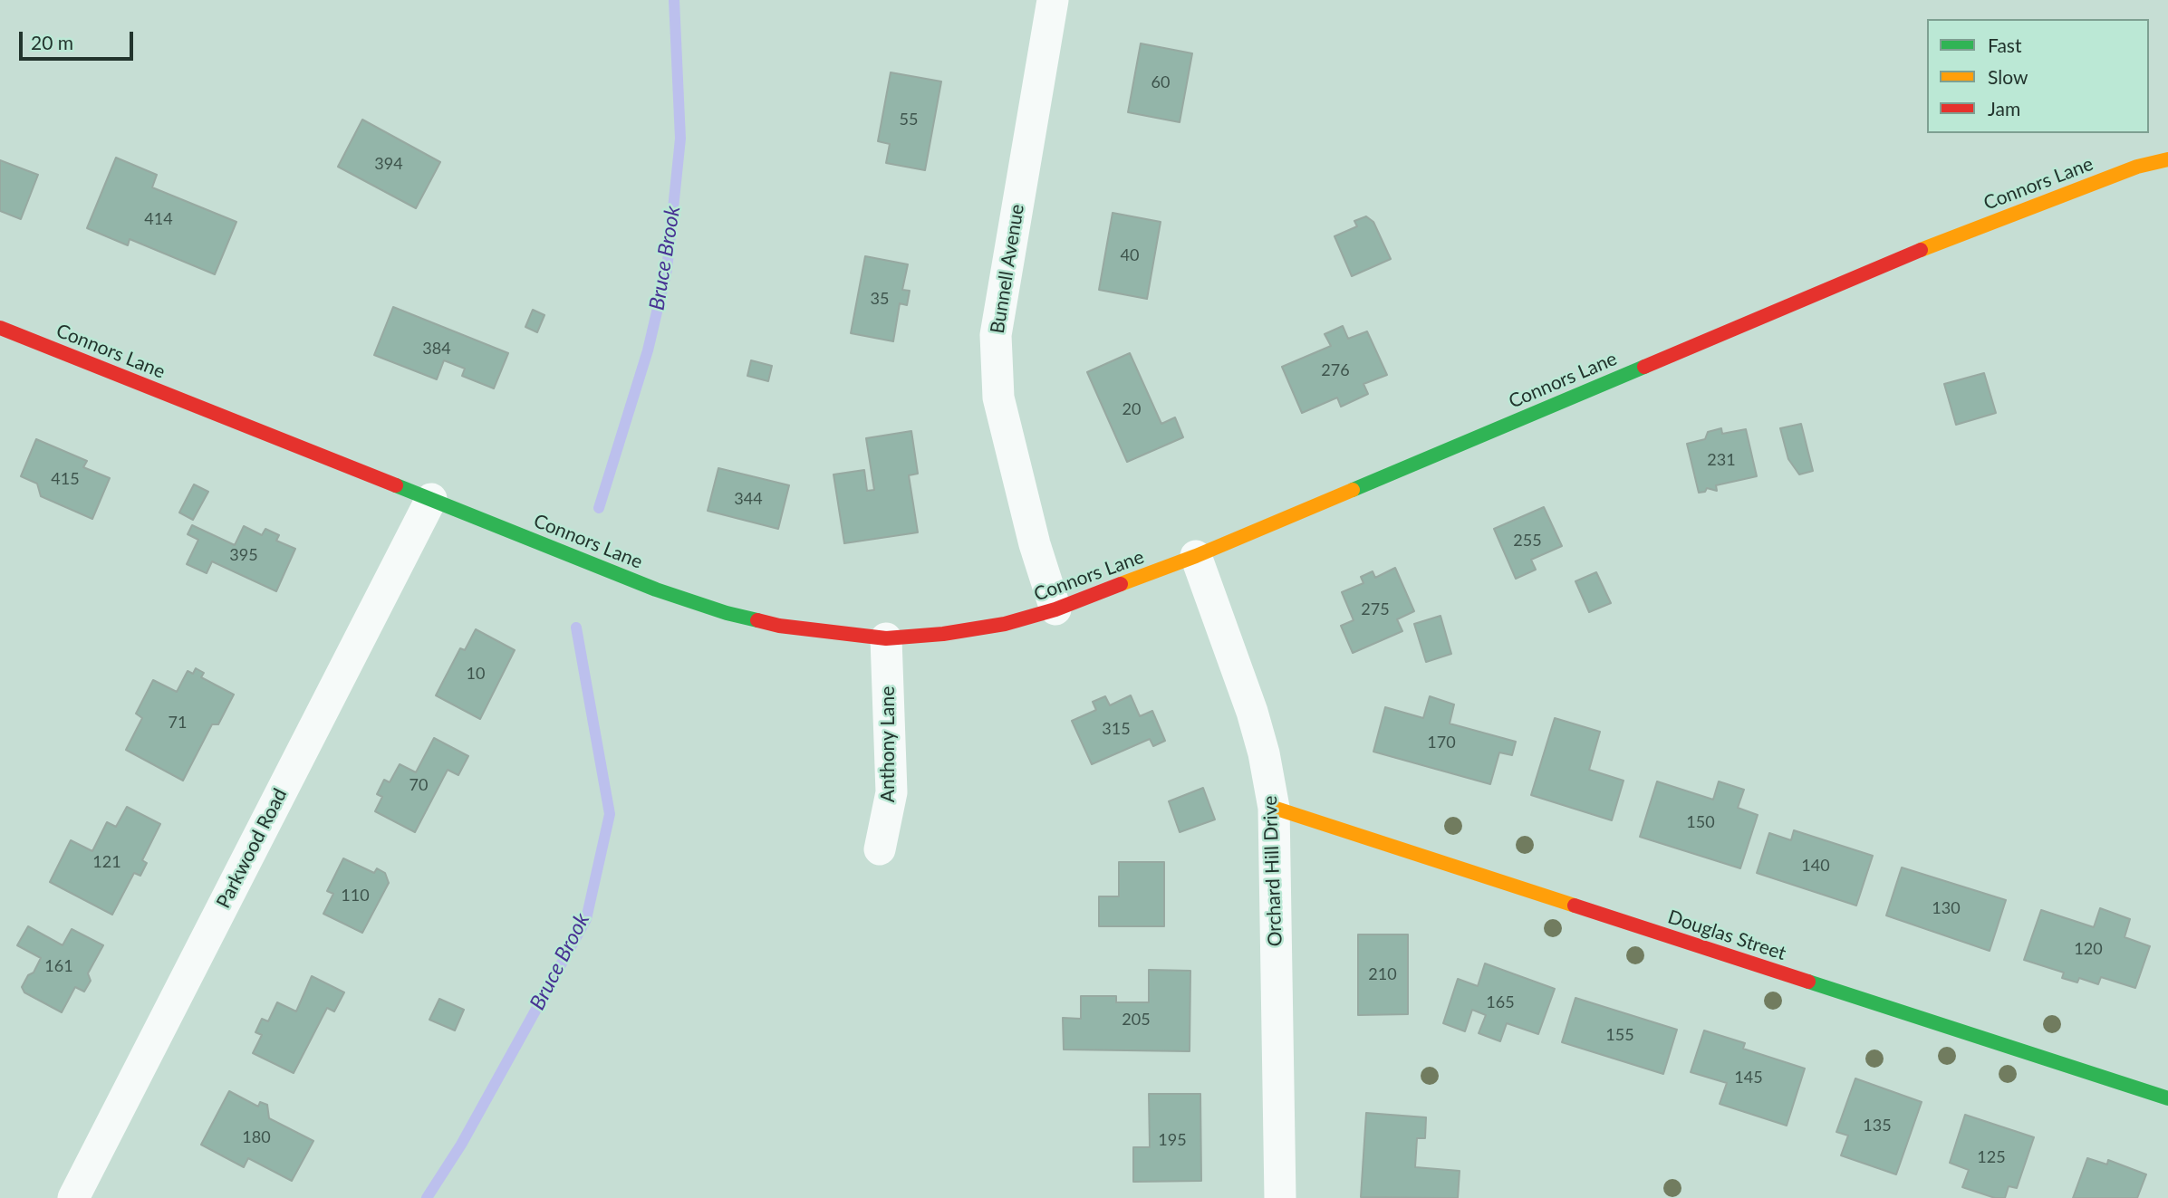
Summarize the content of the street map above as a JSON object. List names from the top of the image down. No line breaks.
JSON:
{"streets":{"street":["Connors Lane","Bunnell Avenue","Anthony Lane","Parkwood Road","Orchard Hill Drive","Douglas Street"]},"crossings":[["Connors Lane","Bunnell Avenue"],["Connors Lane","Anthony Lane"],["Connors Lane","Parkwood Road"],["Connors Lane","Orchard Hill Drive"],["Orchard Hill Drive","Douglas Street"]],"water":["Bruce Brook"],"house_numbers":["60","55","394","414","40","35","384","276","20","231","415","344","255","395","275","10","71","315","170","70","150","121","140","110","130","120","161","210","165","205","155","145","135","180","195","125"],"legend":["Fast","Slow","Jam"],"scale_bar":"20 m"}
